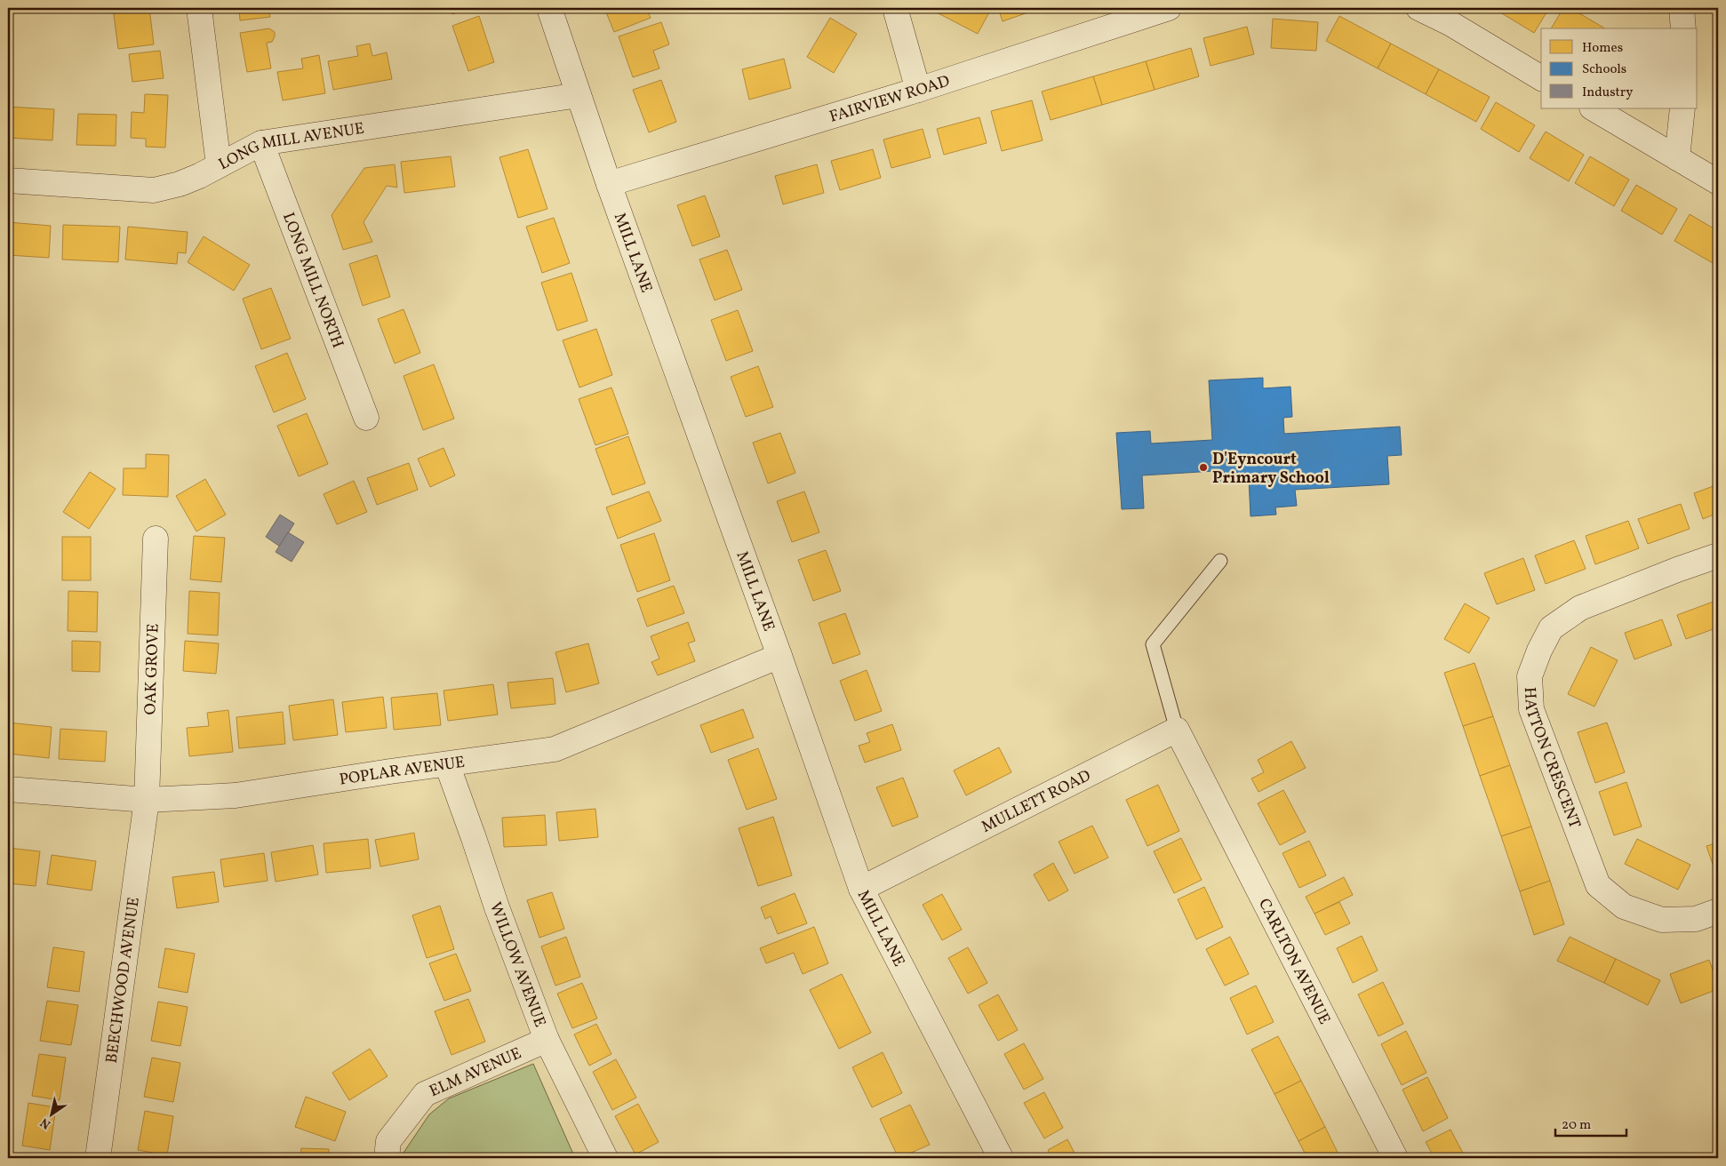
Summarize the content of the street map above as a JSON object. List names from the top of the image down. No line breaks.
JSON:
{"streets":{"street":["FAIRVIEW ROAD","LONG MILL AVENUE","MILL LANE","LONG MILL NORTH","OAK GROVE","HATTON CRESCENT","POPLAR AVENUE","MULLETT ROAD","CARLTON AVENUE","WILLOW AVENUE","BEECHWOOD AVENUE","ELM AVENUE"]},"crossings":[["FAIRVIEW ROAD","MILL LANE"],["LONG MILL AVENUE","MILL LANE"],["LONG MILL AVENUE","LONG MILL NORTH"],["MILL LANE","POPLAR AVENUE"],["MILL LANE","MULLETT ROAD"],["OAK GROVE","POPLAR AVENUE"],["OAK GROVE","BEECHWOOD AVENUE"],["POPLAR AVENUE","WILLOW AVENUE"],["POPLAR AVENUE","BEECHWOOD AVENUE"],["MULLETT ROAD","CARLTON AVENUE"],["WILLOW AVENUE","ELM AVENUE"]],"places":["D'Eyncourt Primary School"],"legend":["Homes","Schools","Industry"],"scale_bar":"20 m","north":"bottom left"}
